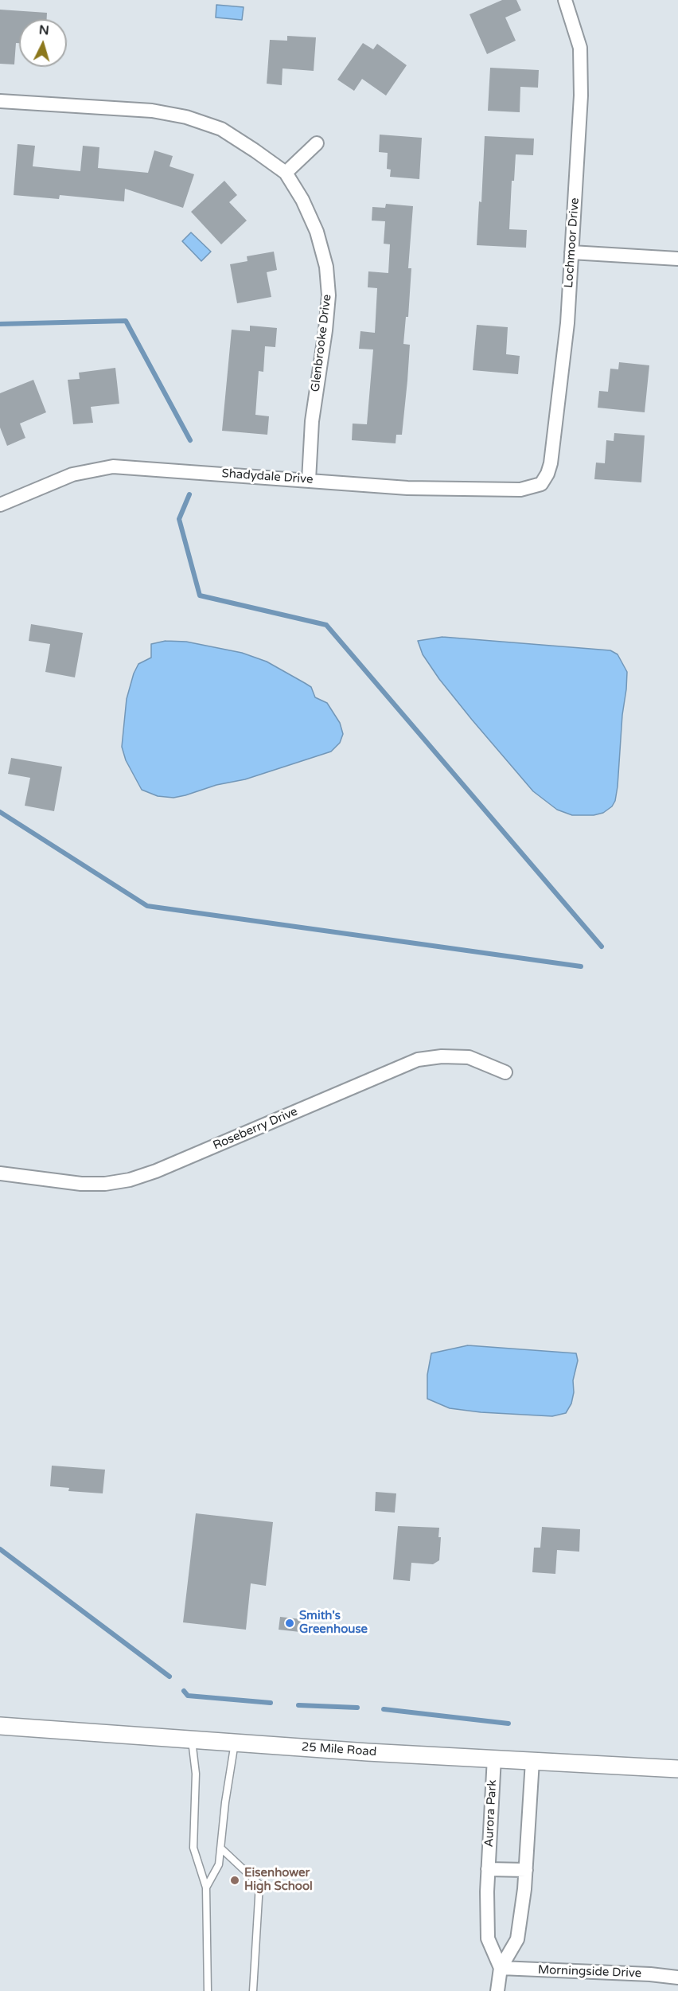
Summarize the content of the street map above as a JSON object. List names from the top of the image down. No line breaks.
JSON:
{"streets":{"street":["Lochmoor Drive","Glenbrooke Drive","Shadydale Drive","Roseberry Drive","25 Mile Road","Aurora Park","Morningside Drive"]},"crossings":[["Lochmoor Drive","Shadydale Drive"],["Glenbrooke Drive","Shadydale Drive"],["25 Mile Road","Aurora Park"],["Aurora Park","Morningside Drive"]],"places":["Smith's Greenhouse","Eisenhower High School"],"north":"top"}
